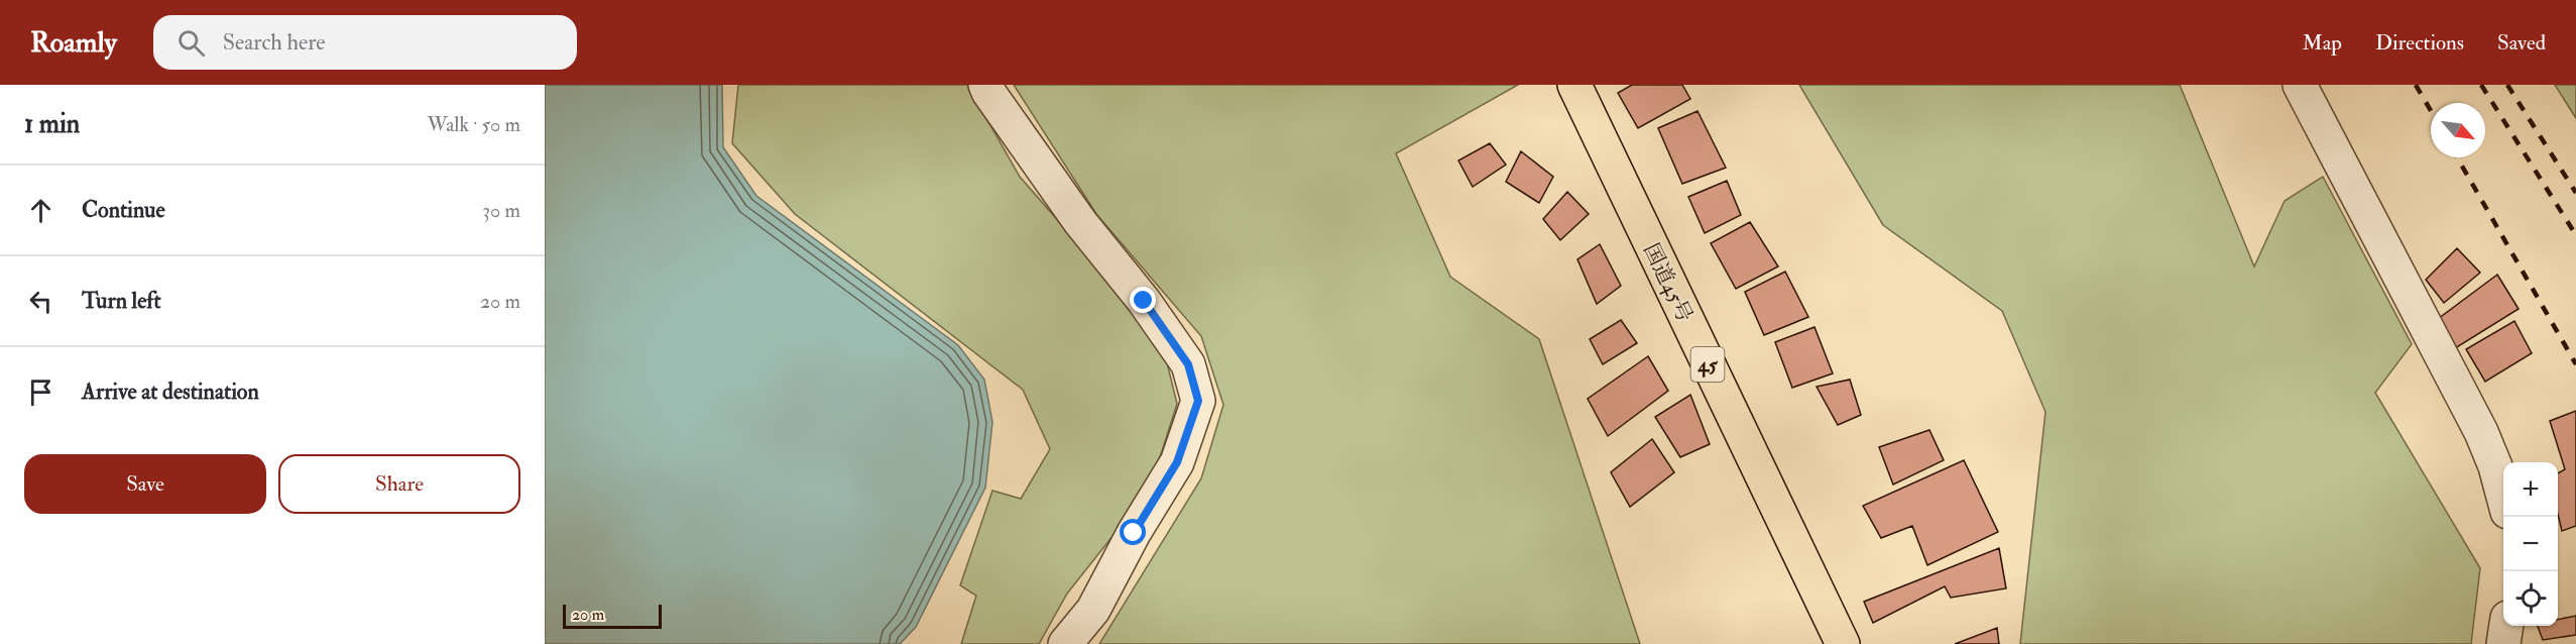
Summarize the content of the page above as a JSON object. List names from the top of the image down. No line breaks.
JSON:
{"streets":{"highway":["国道45号","45"]},"scale_bar":"20 m","north":"bottom right","page":{"header":"Roamly","search":"Search here","nav":["Map","Directions","Saved"],"heading":["1 min","Walk · 50 m"],"list":[["Continue","30 m"],["Turn left","20 m"],"Arrive at destination"],"buttons":["Save","Share"],"map_buttons":["+","−"],"scale":"20 m"}}
